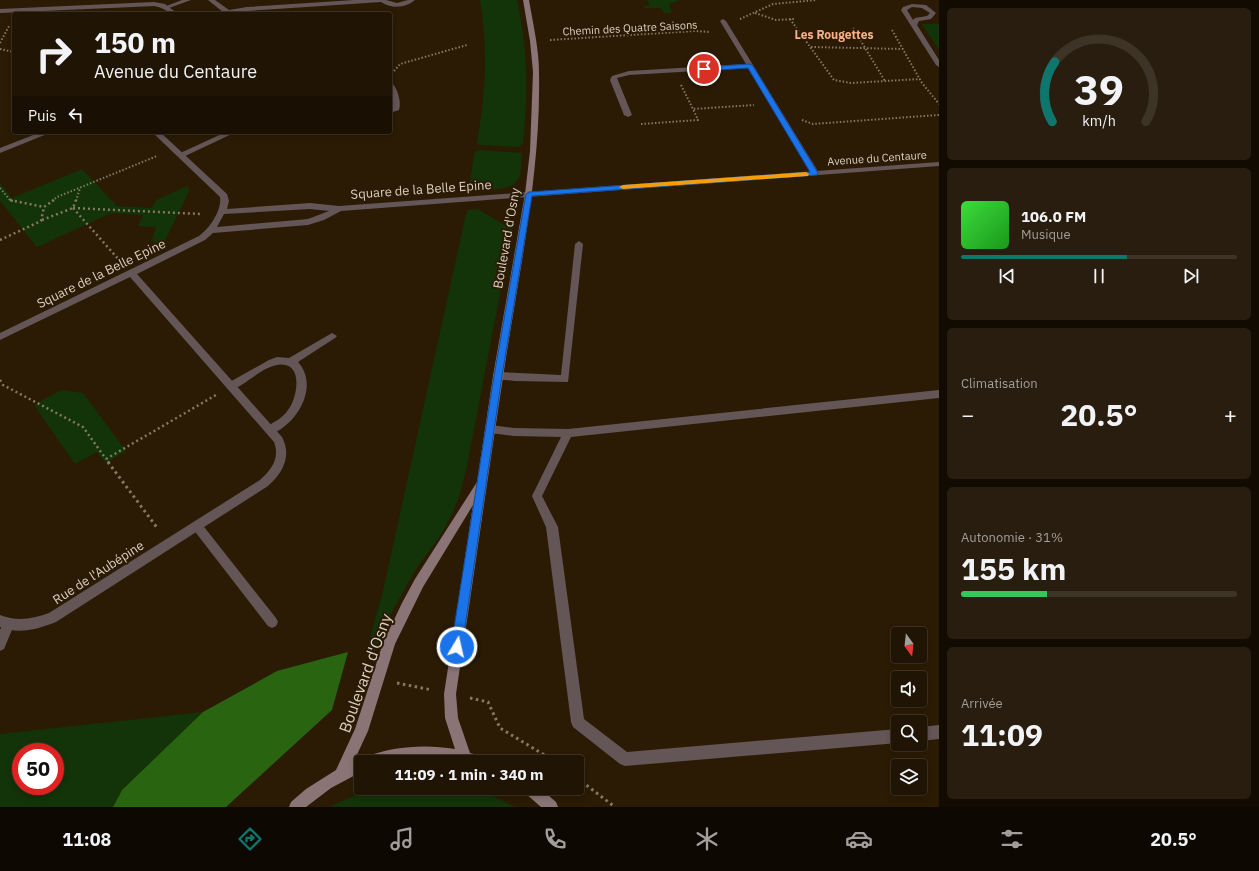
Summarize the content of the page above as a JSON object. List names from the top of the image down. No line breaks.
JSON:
{"streets":{"main road":["Boulevard d'Osny"],"street":["Avenue du Centaure","Square de la Belle Epine","Rue de l'Aubépine"],"path":["Chemin des Quatre Saisons"]},"crossings":[["Avenue du Centaure","Square de la Belle Epine"],["Avenue du Centaure","Boulevard d'Osny"],["Square de la Belle Epine","Boulevard d'Osny"],["Square de la Belle Epine","Rue de l'Aubépine"]],"districts":["Les Rougettes"],"north":"bottom","page":{"turn":["150 m","Avenue du Centaure"],"then":"Puis","song":["106.0 FM","Musique"],"tile":["Climatisation",["Autonomie · 31%","155 km"],["Arrivée","11:09"]],"heat":["−","20.5°","+"],"limit":"50","trip":"11:09 · 1 min · 340 m","tabs":["11:08","20.5°"],"gauge":["39","km/h"]}}
